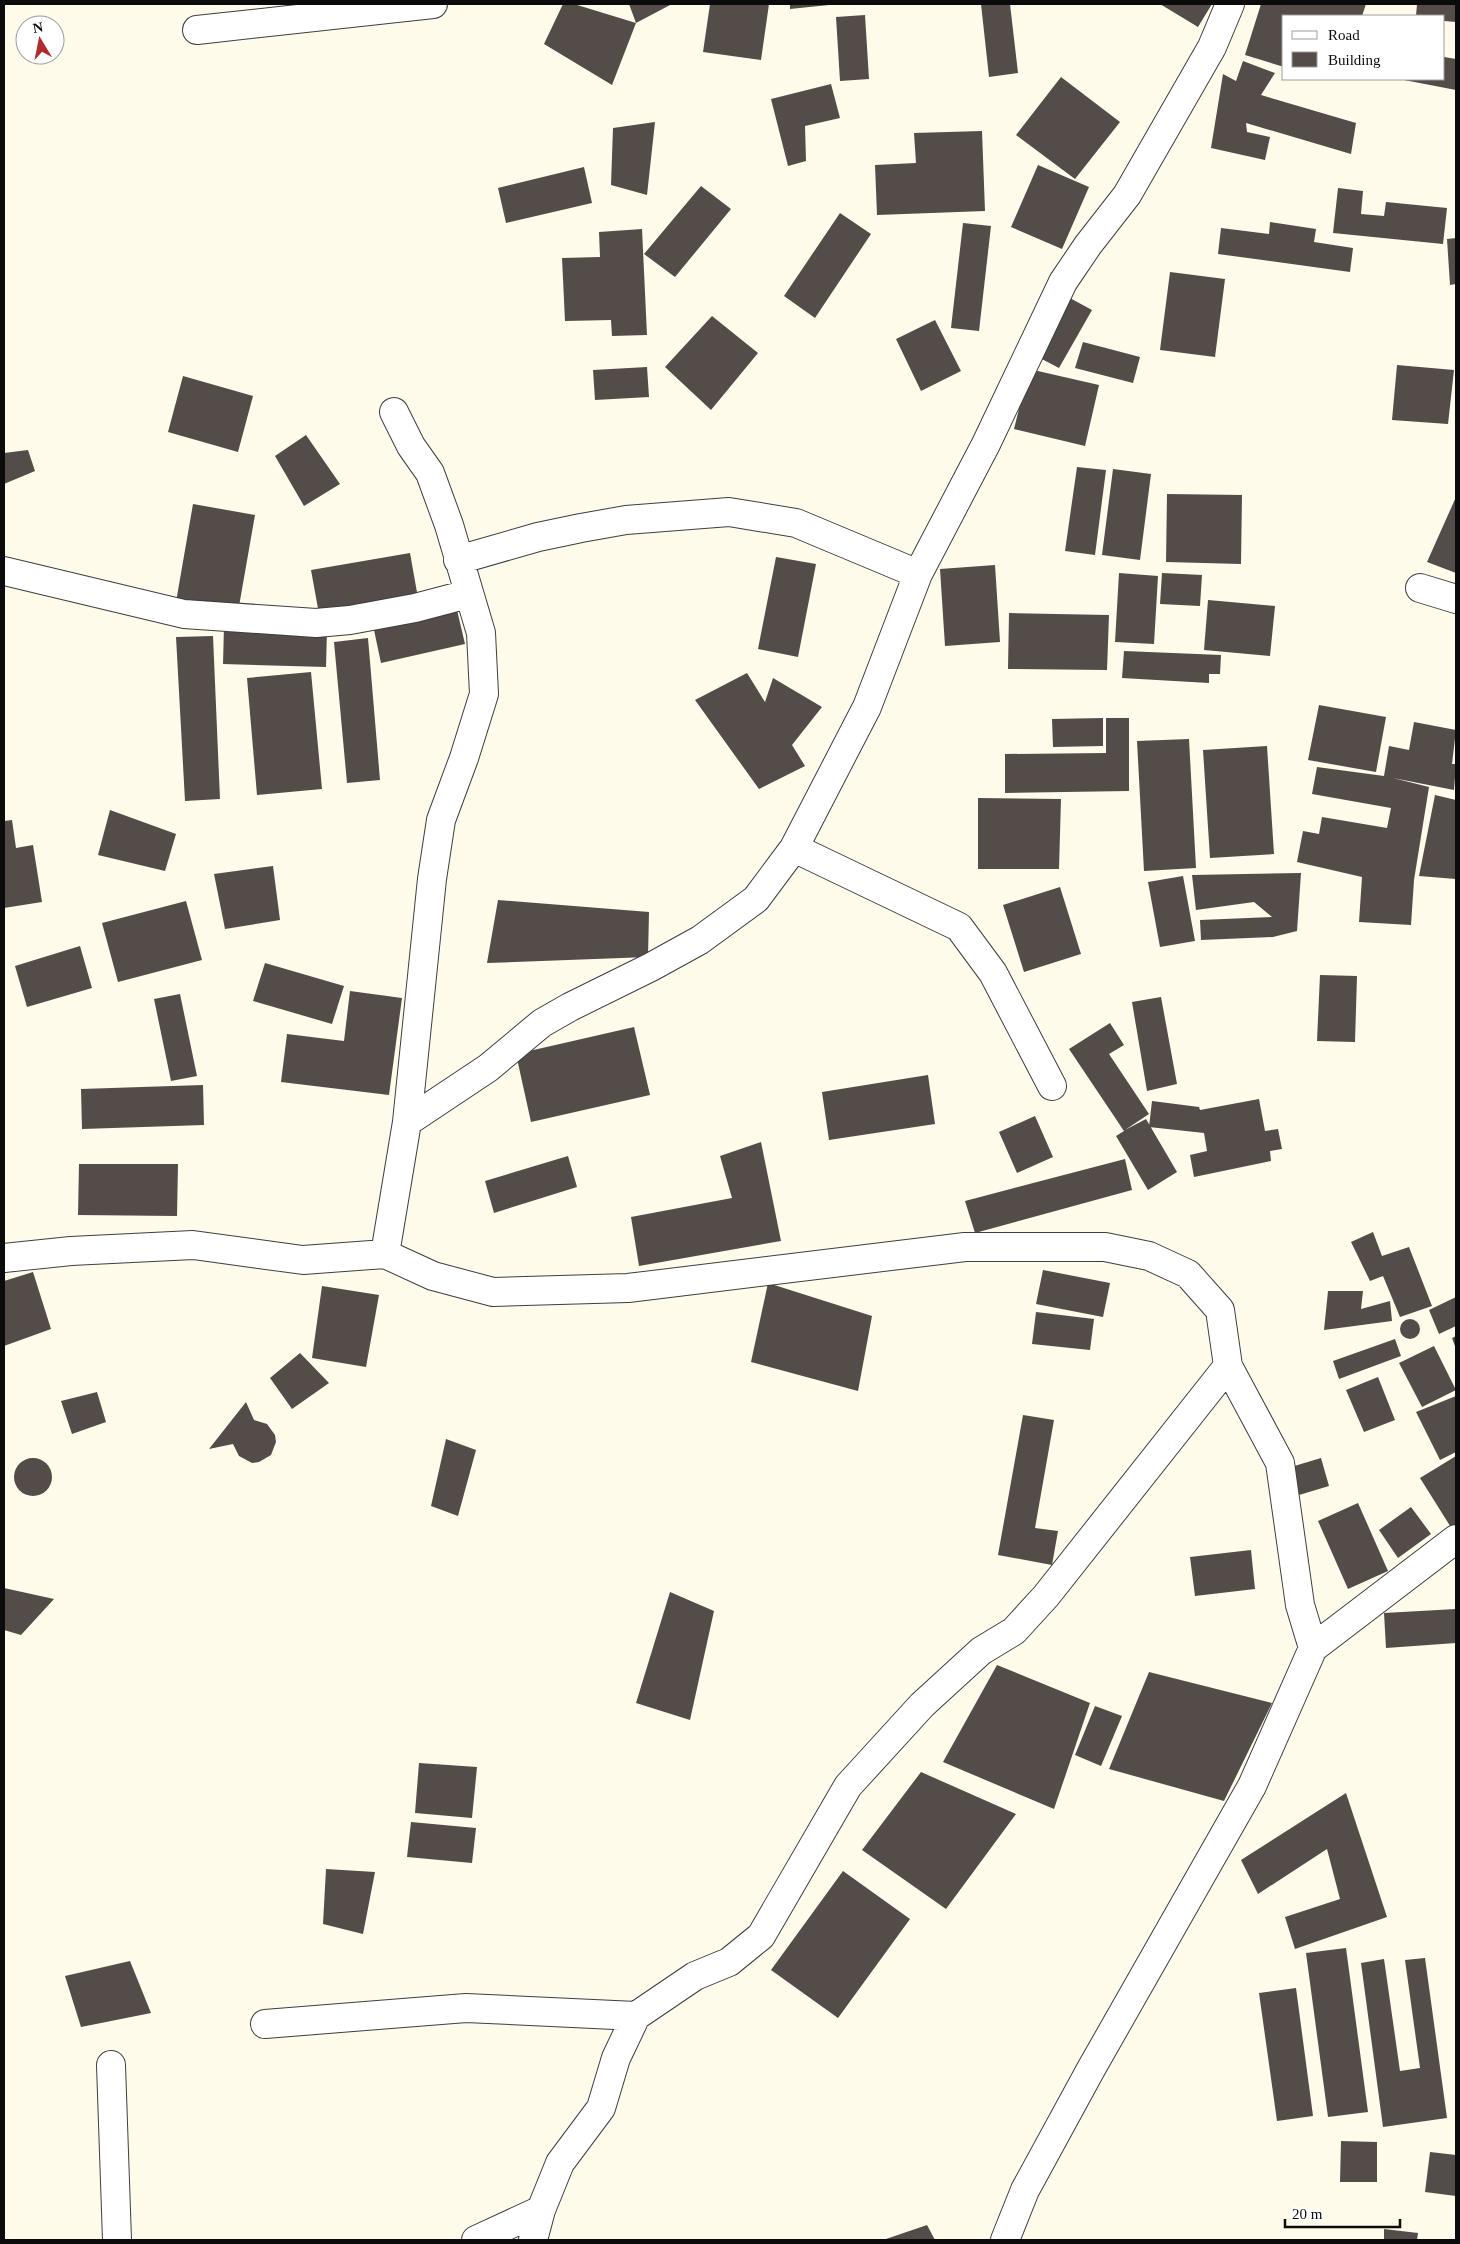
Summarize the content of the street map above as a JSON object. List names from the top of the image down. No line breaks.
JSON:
{"legend":["Road","Building"],"scale_bar":"20 m","north":"top"}
